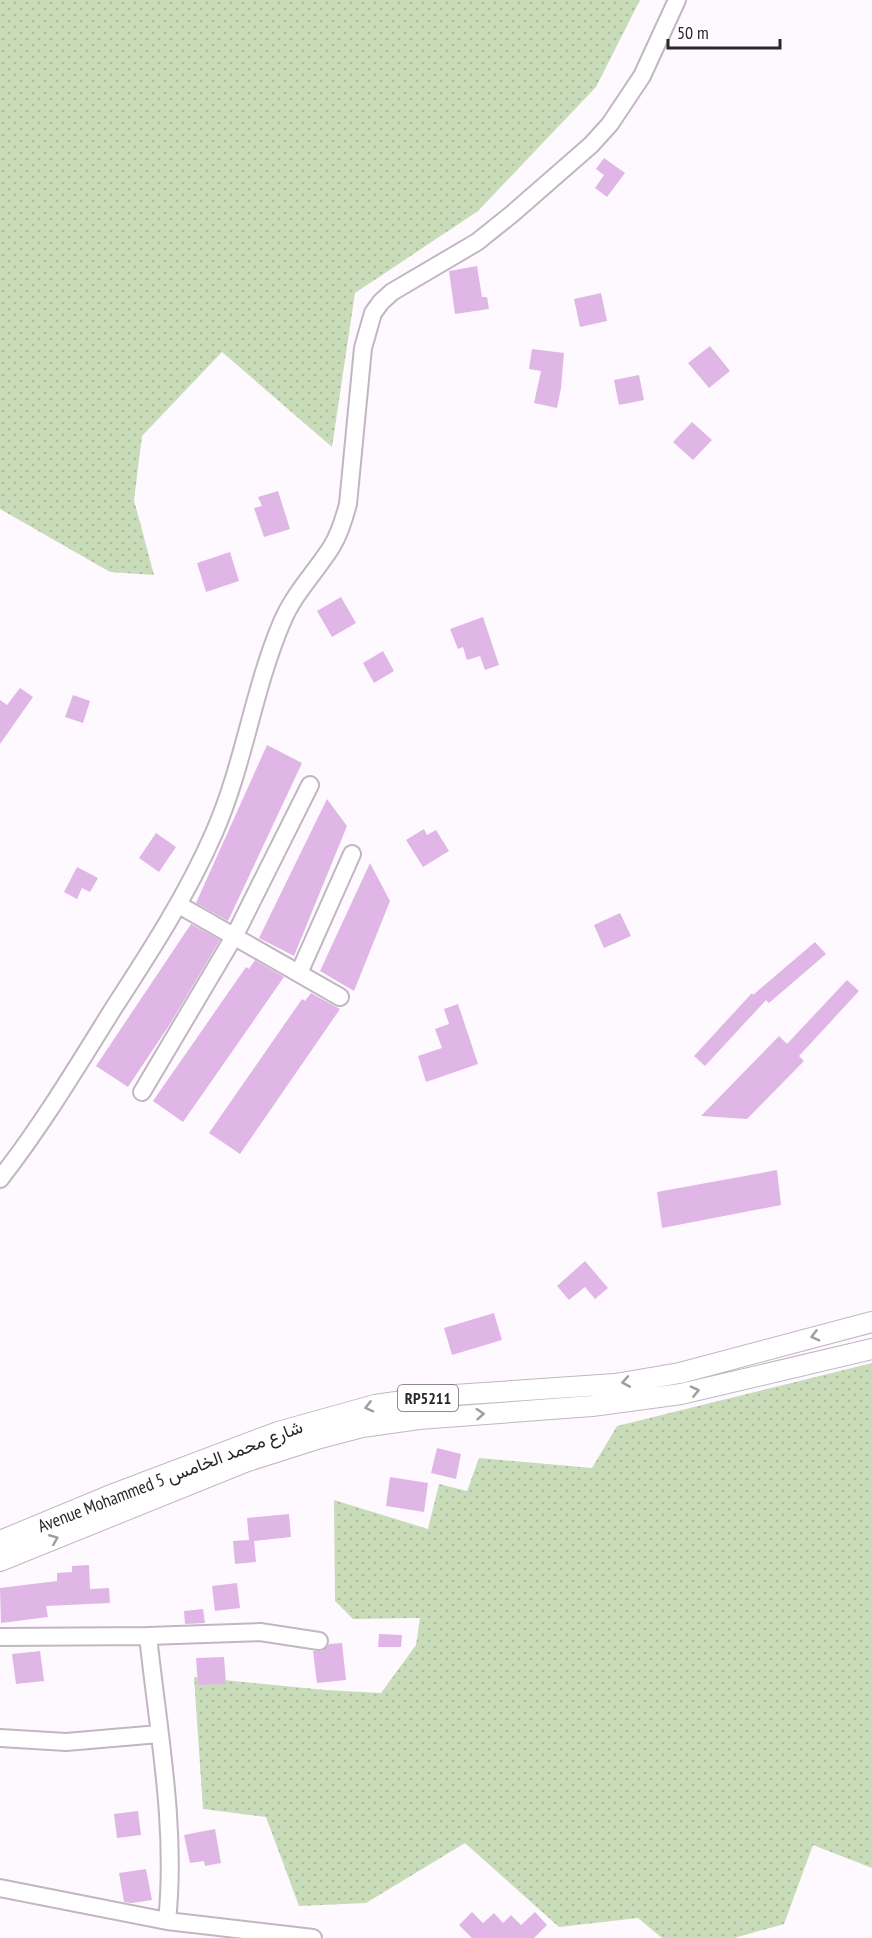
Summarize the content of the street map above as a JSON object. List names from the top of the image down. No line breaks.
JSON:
{"streets":{"main road":["RP5211","Avenue Mohammed 5 شارع محمد الخامس"]},"scale_bar":"50 m"}
